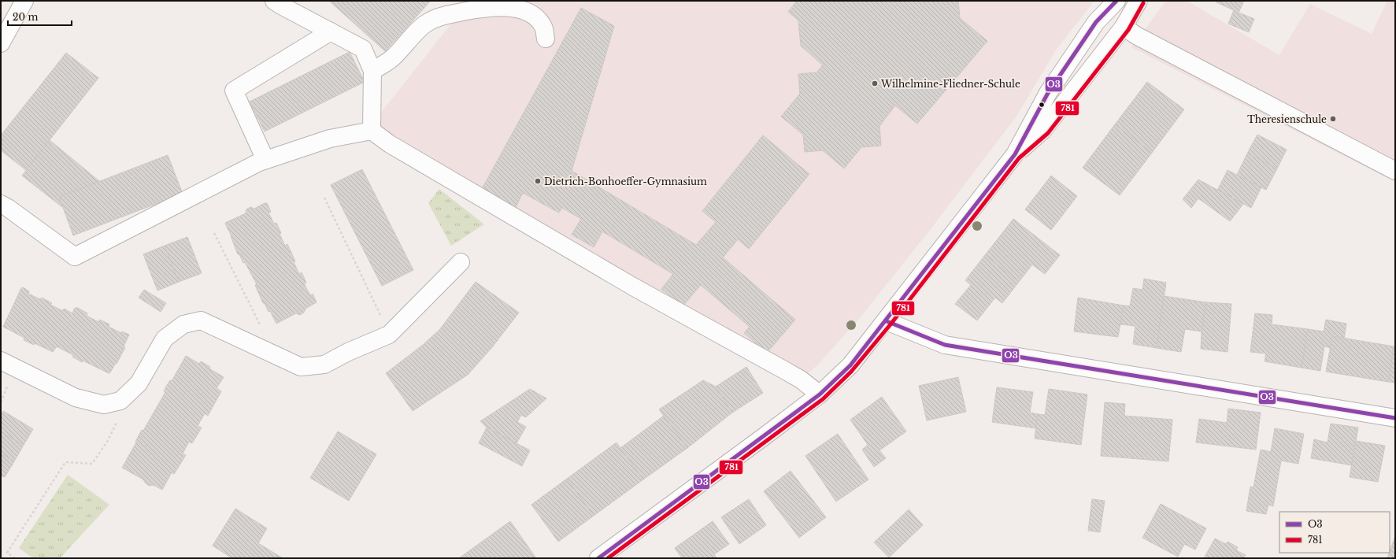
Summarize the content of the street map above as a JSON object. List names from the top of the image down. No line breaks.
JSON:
{"places":["Wilhelmine-Fliedner-Schule","Theresienschule","Dietrich-Bonhoeffer-Gymnasium"],"lines":["transit line O3","transit line 781"],"legend":["O3","781"],"scale_bar":"20 m"}
